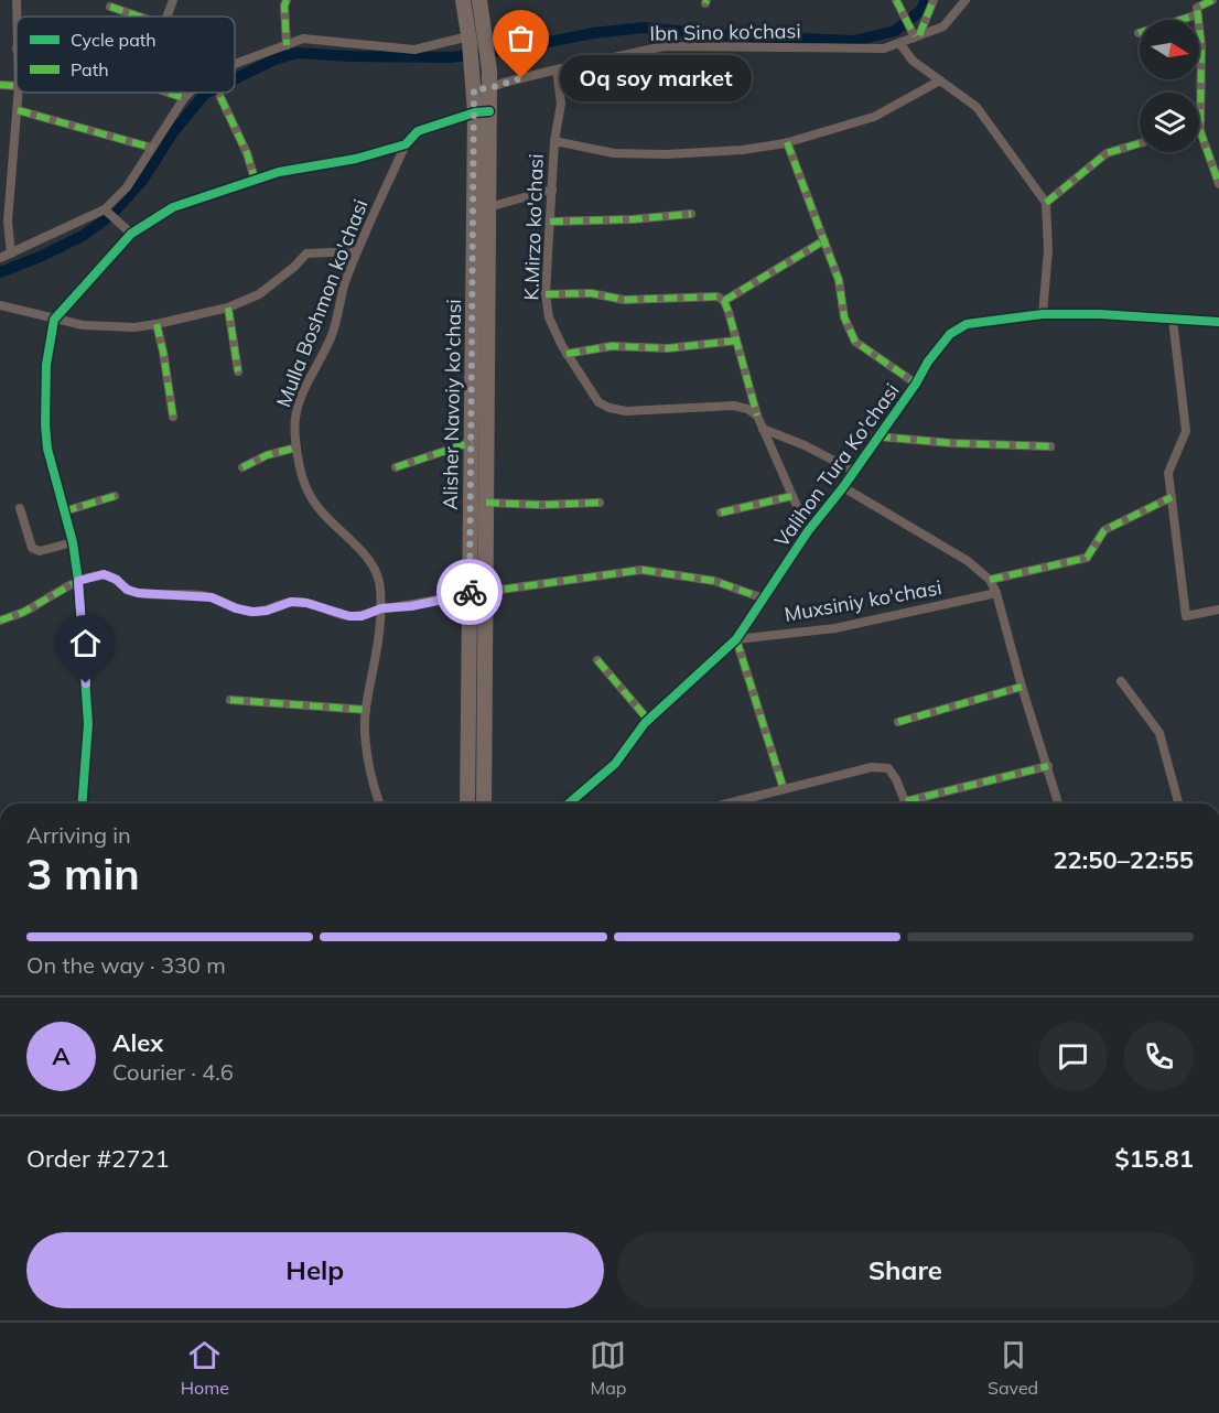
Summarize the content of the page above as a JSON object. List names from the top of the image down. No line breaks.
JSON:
{"streets":{"main road":["Alisher Navoiy ko'chasi"],"street":["Ibn Sino ko‘chasi","K.Mirzo ko'chasi","Mulla Boshmon ko'chasi","Valihon Tura Ko'chasi","Muxsiniy ko'chasi"]},"crossings":[["Ibn Sino ko‘chasi","K.Mirzo ko'chasi"],["Ibn Sino ko‘chasi","Alisher Navoiy ko'chasi"],["Valihon Tura Ko'chasi","Muxsiniy ko'chasi"]],"places":["Oq soy market"],"legend":["Cycle path","Path"],"north":"right","page":{"bubble":"Oq soy market","heading":["3 min","Arriving in","22:50–22:55"],"panel":["Alex","Courier · 4.6","Order #2721","$15.81"],"bar":"On the way · 330 m","round":"A","buttons":["Help","Share"],"tabs":["Home","Map","Saved"]}}
